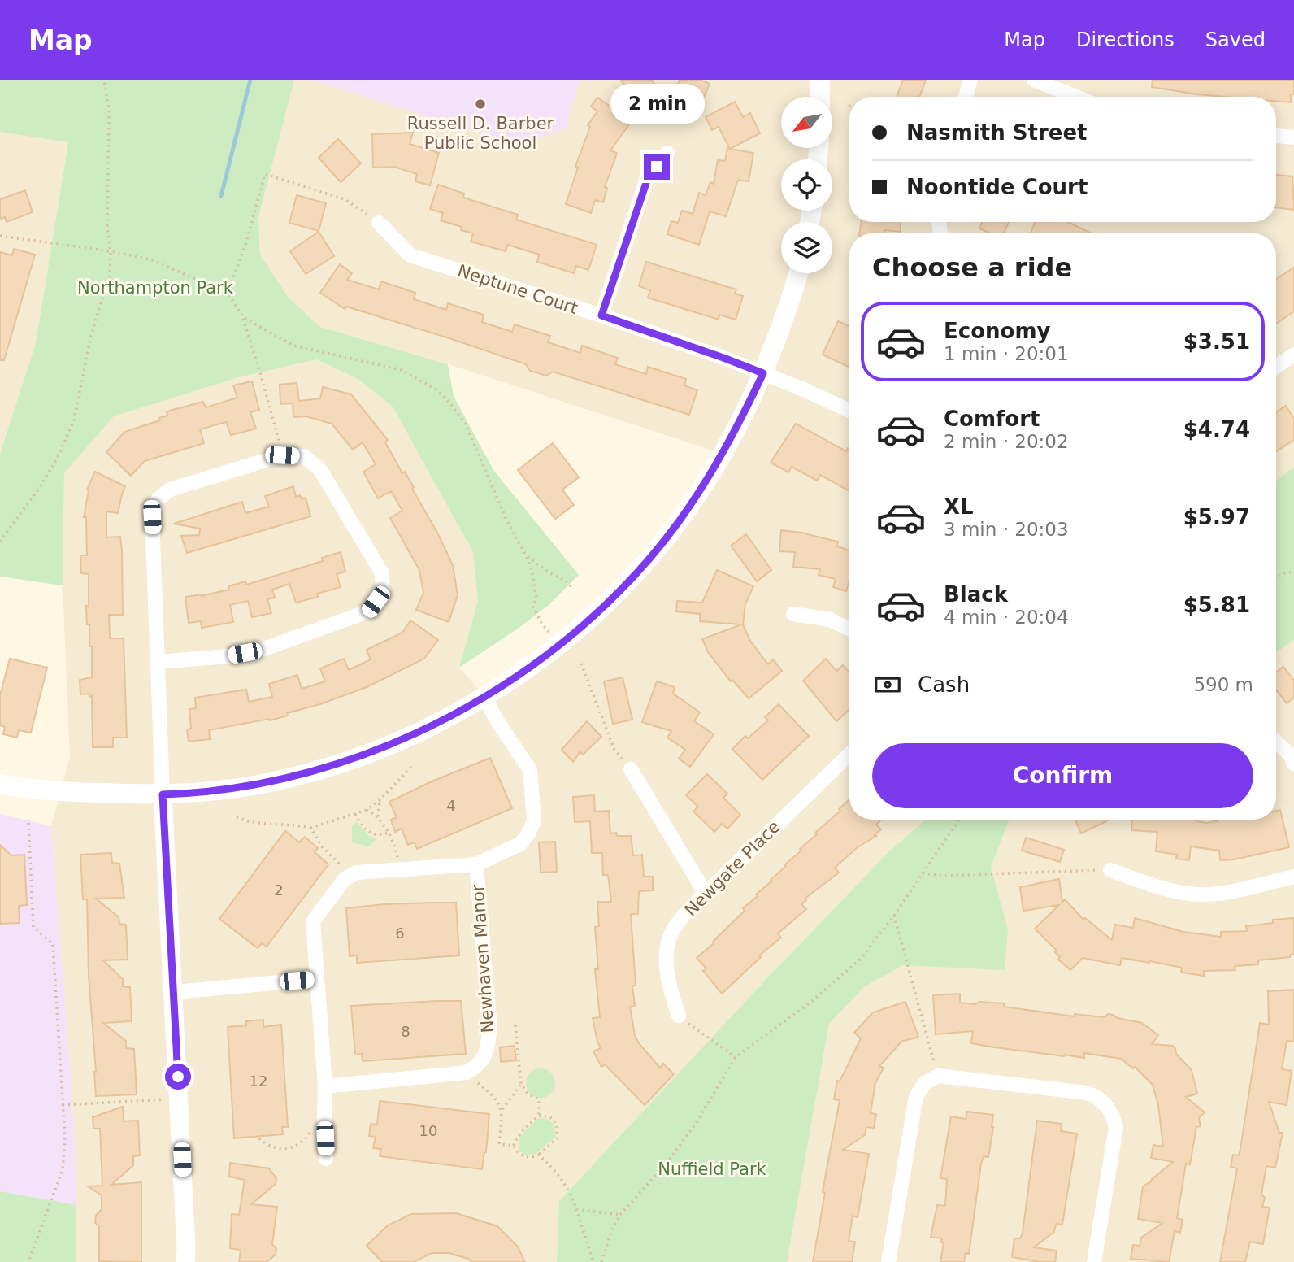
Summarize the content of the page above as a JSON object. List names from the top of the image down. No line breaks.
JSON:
{"streets":{"street":["Neptune Court","Newgate Place","Newhaven Manor"]},"parks":["Northampton Park","Nuffield Park"],"places":["Russell D. Barber Public School"],"house_numbers":["4","2","6","8","12","10"],"north":"bottom left","page":{"header":"Map","nav":["Map","Directions","Saved"],"bubble":"2 min","banner":["Nasmith Street","Noontide Court"],"heading":"Choose a ride","list":[{"name":"Economy","note":"1 min · 20:01","value":"$3.51"},{"name":"Comfort","note":"2 min · 20:02","value":"$4.74"},{"name":"XL","note":"3 min · 20:03","value":"$5.97"},{"name":"Black","note":"4 min · 20:04","value":"$5.81"}],"pay":["Cash","590 m"],"buttons":"Confirm"}}
